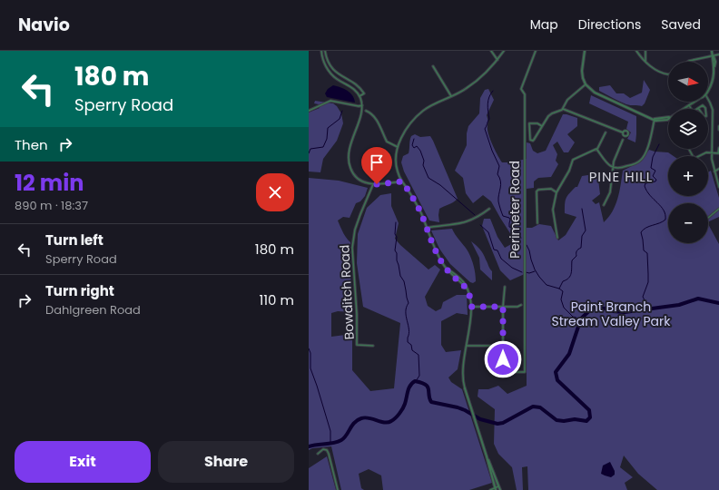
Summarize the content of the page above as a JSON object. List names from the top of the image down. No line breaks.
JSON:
{"streets":{"street":["Perimeter Road","Bowditch Road"]},"districts":["PINE HILL"],"parks":["Paint Branch Stream Valley Park"],"north":"right","page":{"header":"Navio","nav":["Map","Directions","Saved"],"turn":["180 m","Sperry Road"],"map_buttons":["+","−"],"then":"Then","heading":["12 min","890 m · 18:37"],"list":[{"name":"Turn left","note":"Sperry Road","value":"180 m"},{"name":"Turn right","note":"Dahlgreen Road","value":"110 m"}],"buttons":["Exit","Share"]}}
